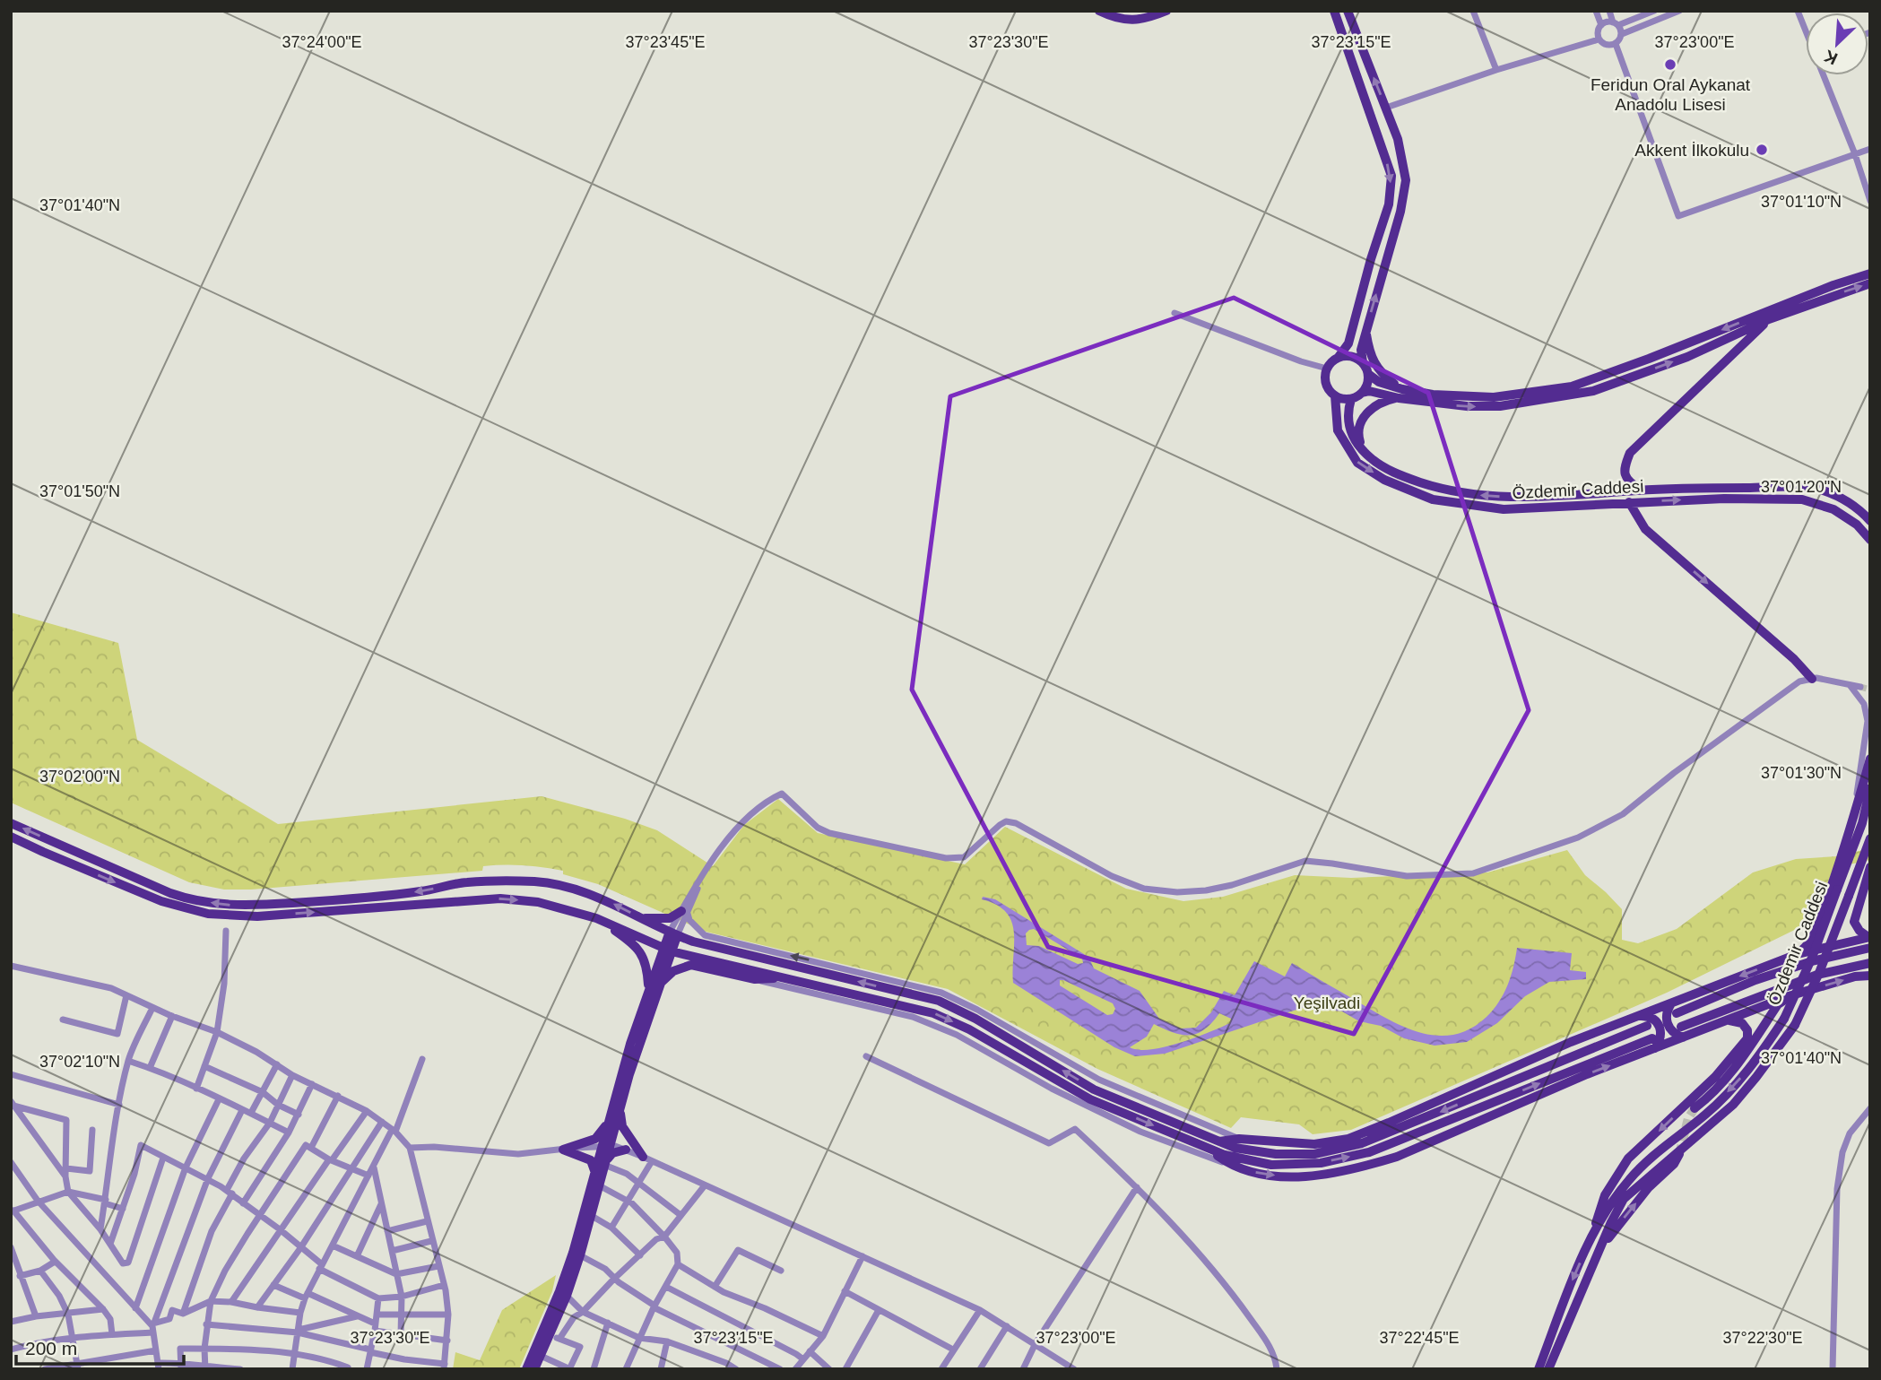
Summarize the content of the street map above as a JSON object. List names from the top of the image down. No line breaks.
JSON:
{"streets":{"main road":["Özdemir Caddesi"]},"parks":["Yeşilvadi"],"places":["Feridun Oral Aykanat Anadolu Lisesi","Akkent İlkokulu"],"scale_bar":"200 m","north":"bottom left","coordinates":["37°24'00\"E","37°23'45\"E","37°23'30\"E","37°23'15\"E","37°23'00\"E","37°01'10\"N","37°01'40\"N","37°01'20\"N","37°01'50\"N","37°01'30\"N","37°02'00\"N","37°02'10\"N","37°22'45\"E","37°22'30\"E"]}
